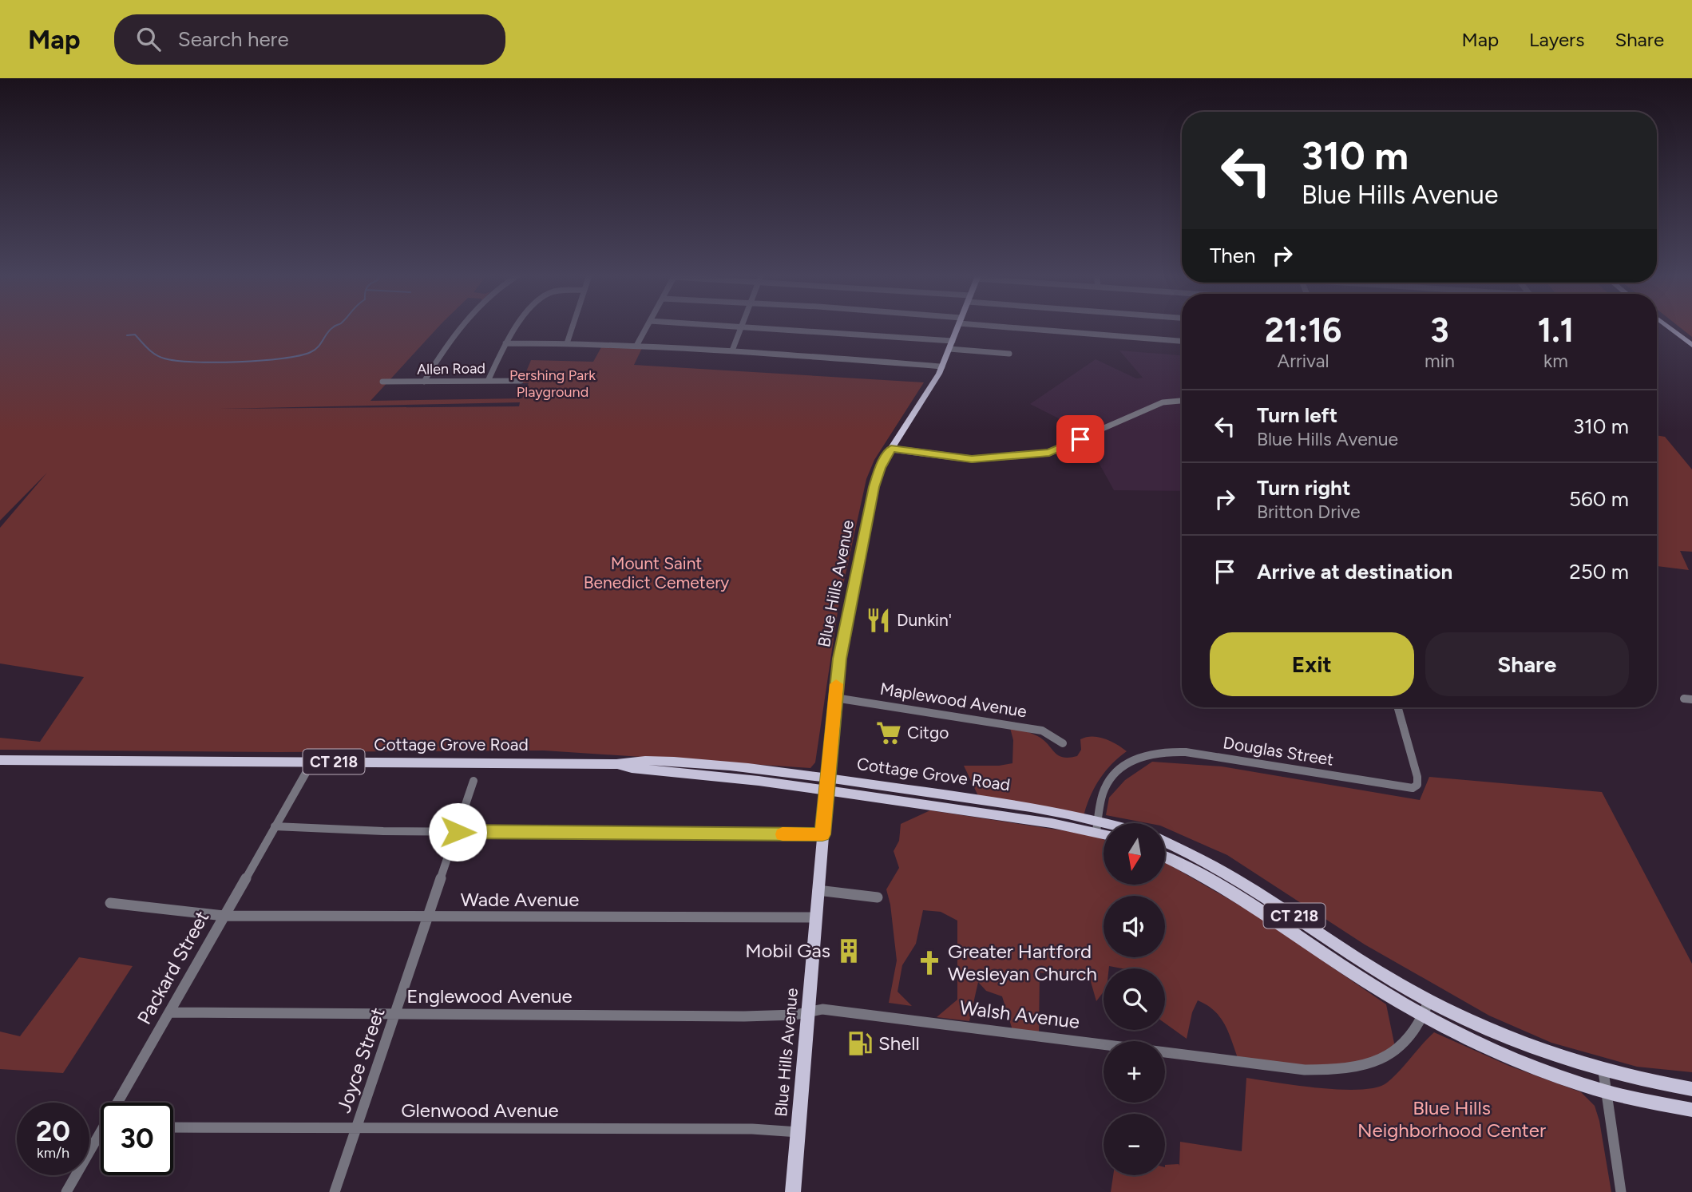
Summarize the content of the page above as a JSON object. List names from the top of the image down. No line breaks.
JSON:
{"streets":{"main road":["Blue Hills Avenue","Cottage Grove Road","CT 218"],"street":["Allen Road","Maplewood Avenue","Douglas Street","Wade Avenue","Packard Street","Englewood Avenue","Walsh Avenue","Joyce Street","Glenwood Avenue"]},"crossings":[["Blue Hills Avenue","Maplewood Avenue"],["Blue Hills Avenue","Cottage Grove Road"],["Blue Hills Avenue","Wade Avenue"],["Blue Hills Avenue","Englewood Avenue"],["Blue Hills Avenue","Walsh Avenue"],["Blue Hills Avenue","Glenwood Avenue"],["Cottage Grove Road","Douglas Street"],["Cottage Grove Road","Packard Street"],["CT 218","Walsh Avenue"],["Wade Avenue","Packard Street"],["Wade Avenue","Joyce Street"],["Packard Street","Englewood Avenue"],["Englewood Avenue","Walsh Avenue"],["Englewood Avenue","Joyce Street"],["Joyce Street","Glenwood Avenue"]],"parks":["Pershing Park Playground","Mount Saint Benedict Cemetery","Blue Hills Neighborhood Center"],"places":{"restaurant":["Dunkin'"],"supermarket":["Citgo"],"building":["Mobil Gas"],"church":["Greater Hartford Wesleyan Church"],"fuel station":["Shell"]},"north":"bottom","page":{"header":"Map","search":"Search here","nav":["Map","Layers","Share"],"turn":["310 m","Blue Hills Avenue"],"then":"Then","eta":["21:16","Arrival","3","min","1.1","km"],"list":[{"name":"Turn left","note":"Blue Hills Avenue","value":"310 m"},{"name":"Turn right","note":"Britton Drive","value":"560 m"},{"name":"Arrive at destination","value":"250 m"}],"buttons":["Exit","Share"],"map_buttons":["+","−"],"speed":"20 km/h","limit":"30"}}
